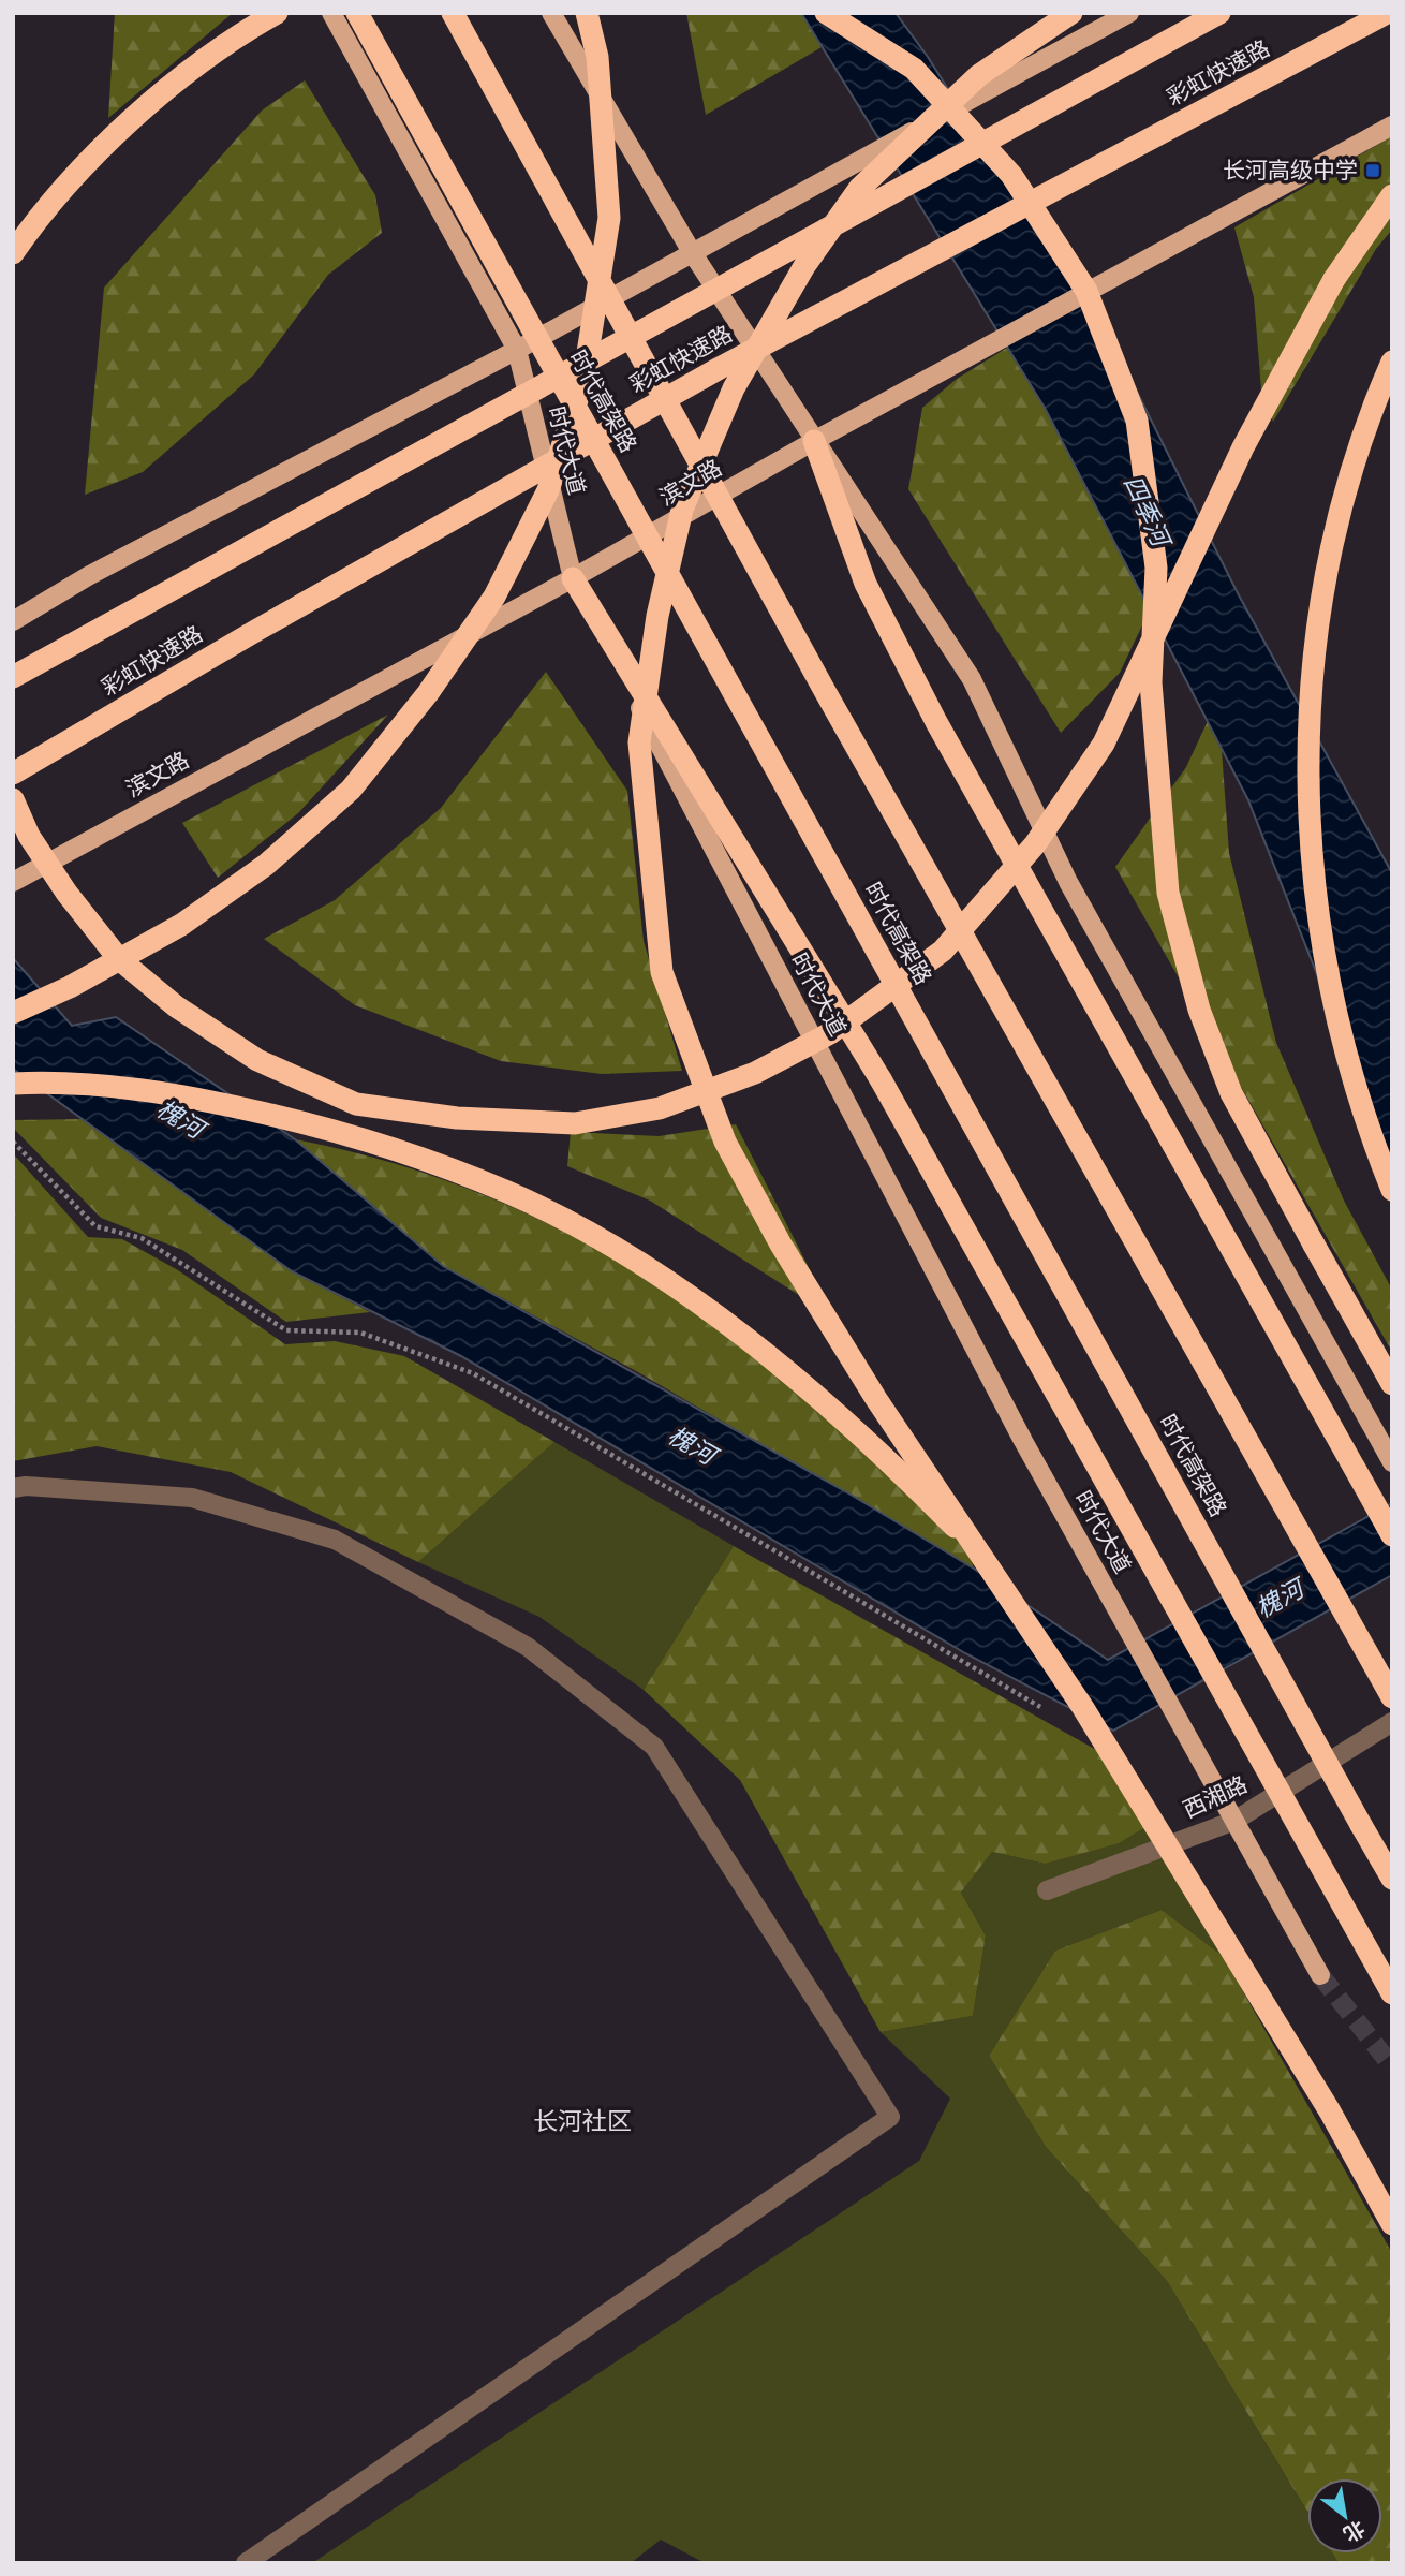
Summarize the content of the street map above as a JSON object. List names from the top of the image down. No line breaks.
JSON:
{"streets":{"highway":["彩虹快速路","时代高架路"],"main road":["时代大道","滨文路"],"street":["西湘路"]},"crossings":[["时代大道","滨文路"],["时代大道","西湘路"]],"districts":["长河社区"],"water":["四季河","槐河"],"places":{"transit":["长河高级中学"]},"north":"bottom right"}
